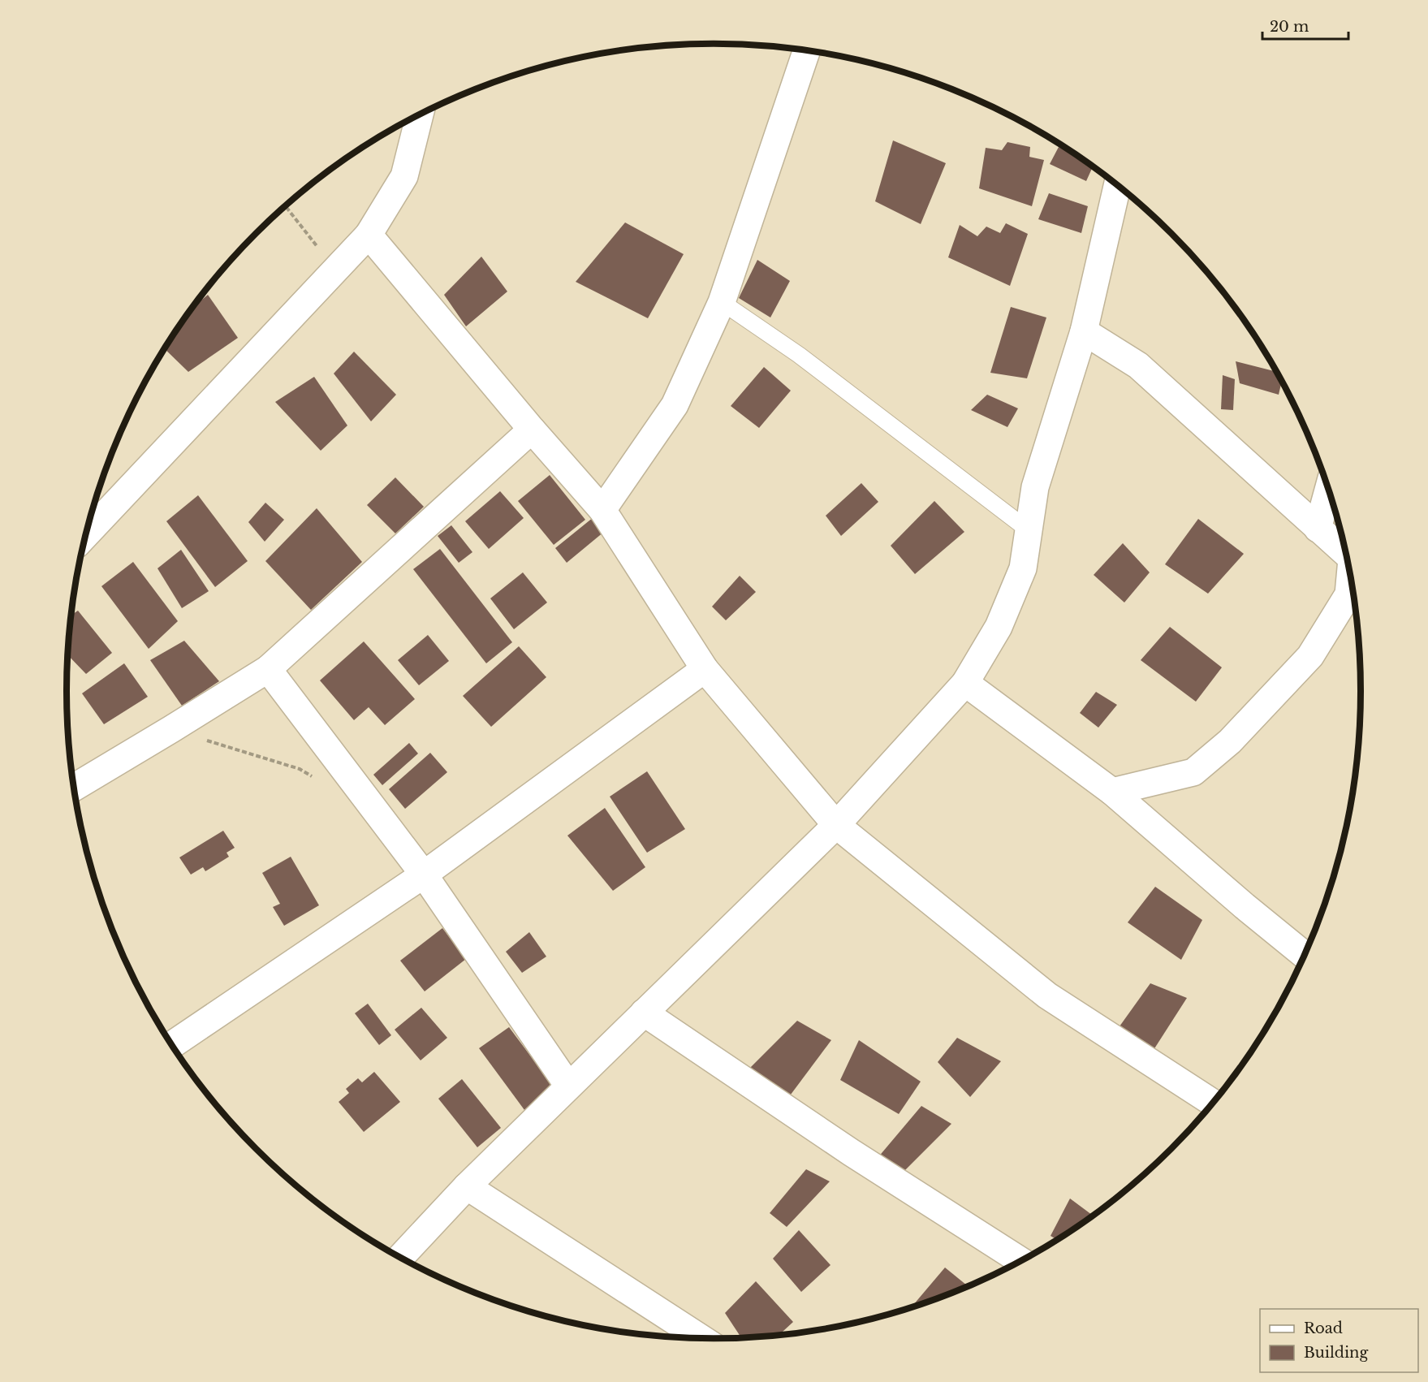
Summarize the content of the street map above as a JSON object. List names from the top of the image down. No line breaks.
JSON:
{"legend":["Road","Building"],"scale_bar":"20 m"}
